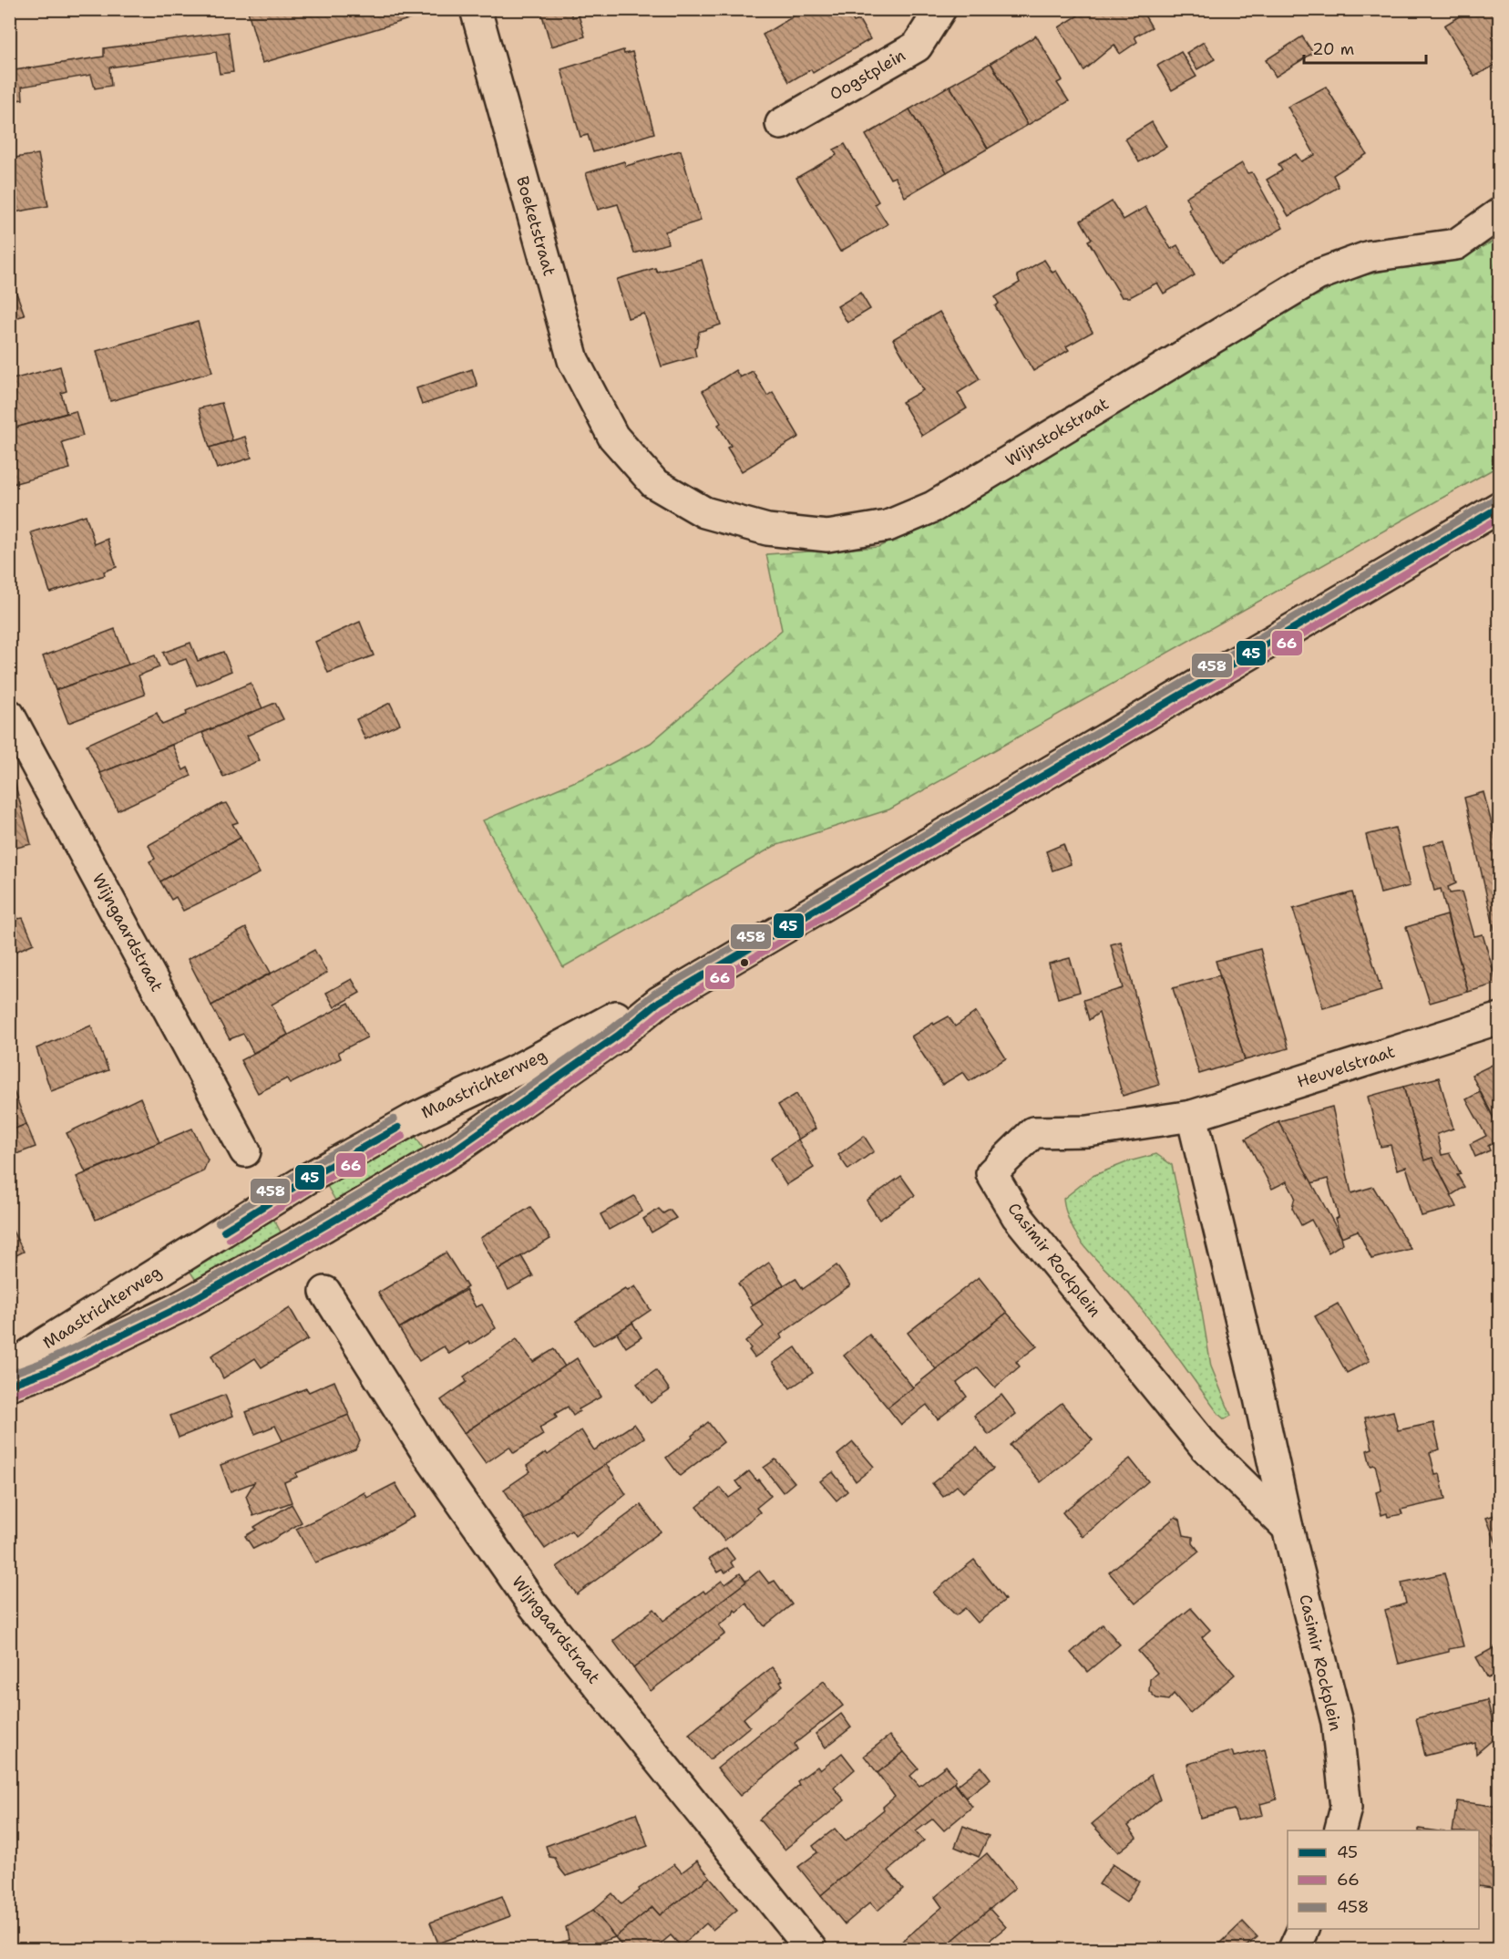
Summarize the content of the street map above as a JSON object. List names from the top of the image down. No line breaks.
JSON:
{"streets":{"street":["Oogstplein","Boeketstraat","Wijnstokstraat","Wijngaardstraat","Heuvelstraat","Maastrichterweg","Casimir Rockplein"]},"crossings":[["Boeketstraat","Wijnstokstraat"],["Heuvelstraat","Casimir Rockplein"]],"lines":["transit line 458","transit line 45","transit line 66"],"legend":["45","66","458"],"scale_bar":"20 m"}
